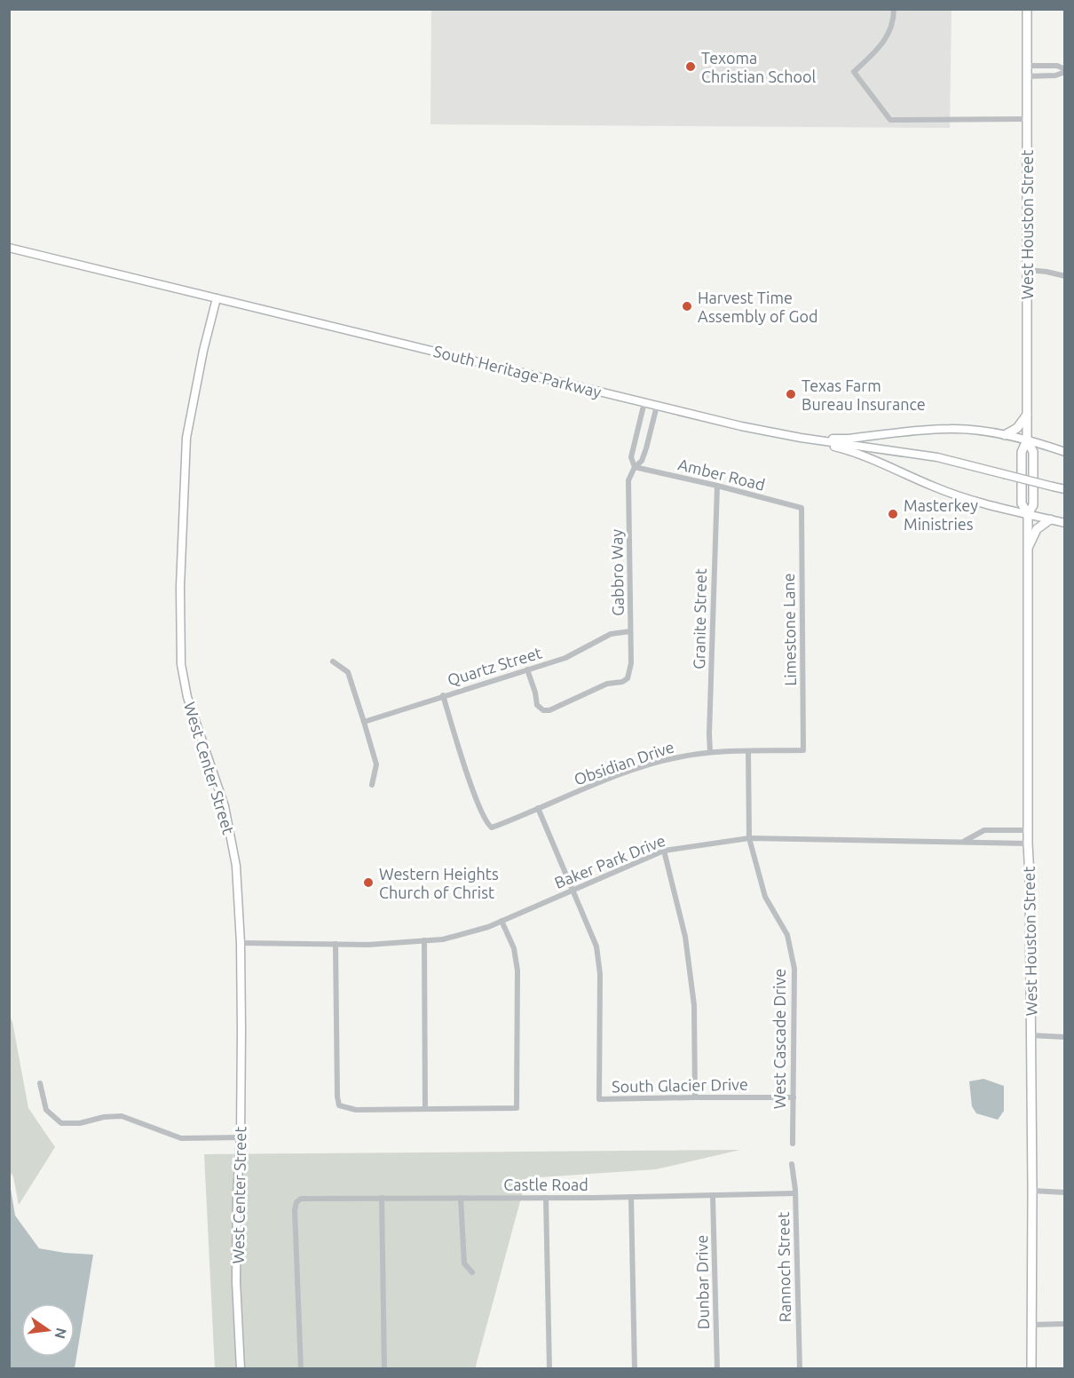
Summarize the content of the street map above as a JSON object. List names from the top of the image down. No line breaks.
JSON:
{"streets":{"main road":["West Houston Street","South Heritage Parkway","West Center Street"],"street":["Amber Road","Gabbro Way","Granite Street","Limestone Lane","Quartz Street","Obsidian Drive","Baker Park Drive","West Cascade Drive","South Glacier Drive","Castle Road","Rannoch Street","Dunbar Drive"]},"crossings":[["West Houston Street","Baker Park Drive"],["South Heritage Parkway","Gabbro Way"],["South Heritage Parkway","West Center Street"],["Amber Road","Gabbro Way"],["Amber Road","Granite Street"],["Amber Road","Limestone Lane"],["Gabbro Way","Quartz Street"],["Granite Street","Obsidian Drive"],["Limestone Lane","Obsidian Drive"],["Quartz Street","Obsidian Drive"],["Obsidian Drive","West Cascade Drive"],["West Center Street","Baker Park Drive"],["Baker Park Drive","West Cascade Drive"],["Baker Park Drive","South Glacier Drive"],["West Cascade Drive","South Glacier Drive"],["Castle Road","Rannoch Street"],["Castle Road","Dunbar Drive"]],"places":["Texoma Christian School","Harvest Time Assembly of God","Texas Farm Bureau Insurance","Masterkey Ministries","Western Heights Church of Christ"],"north":"right"}
